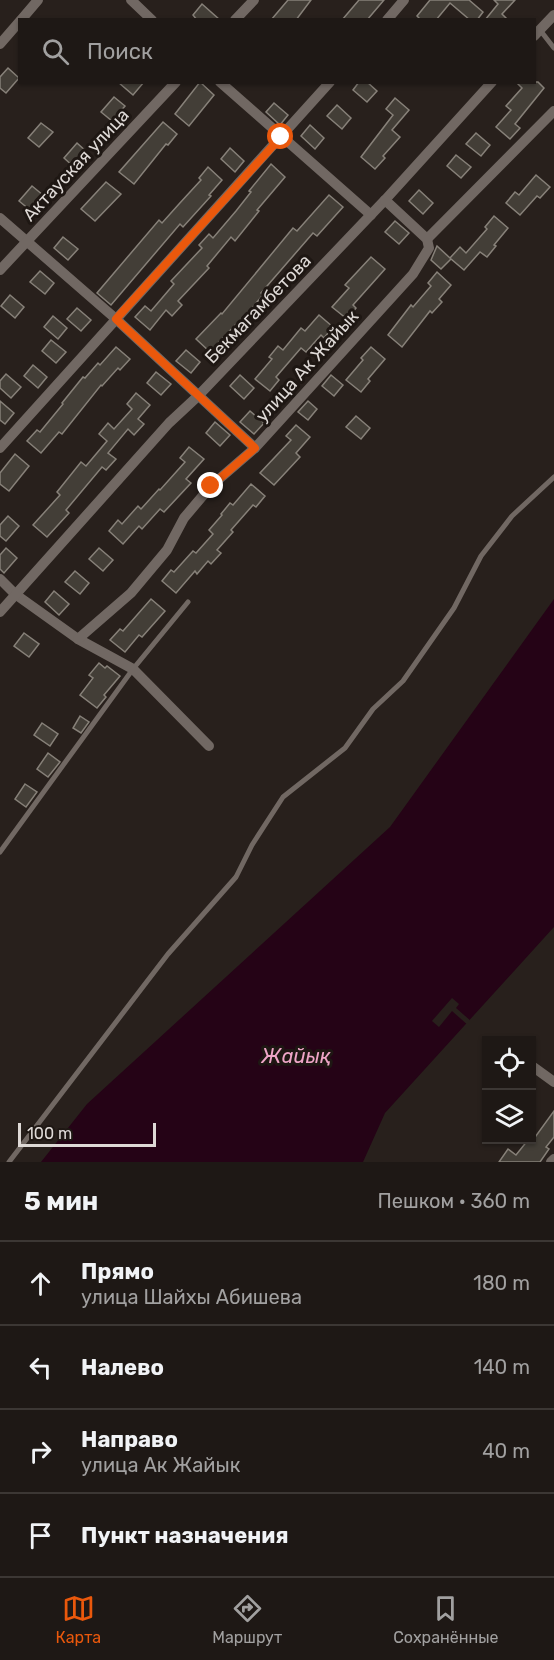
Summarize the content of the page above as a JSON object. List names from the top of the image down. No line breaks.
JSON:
{"streets":{"street":["Актауская улица","Бекмагамбетова","улица Ак Жайык"]},"water":["Жайық"],"scale_bar":"100 m","page":{"search":"Поиск","scale":"100 m","heading":["5 мин","Пешком · 360 m"],"list":[["Прямо","улица Шайхы Абишева","180 m"],["Налево","140 m"],["Направо","улица Ак Жайык","40 m"],"Пункт назначения"],"nav":["Карта","Маршрут","Сохранённые"]}}
